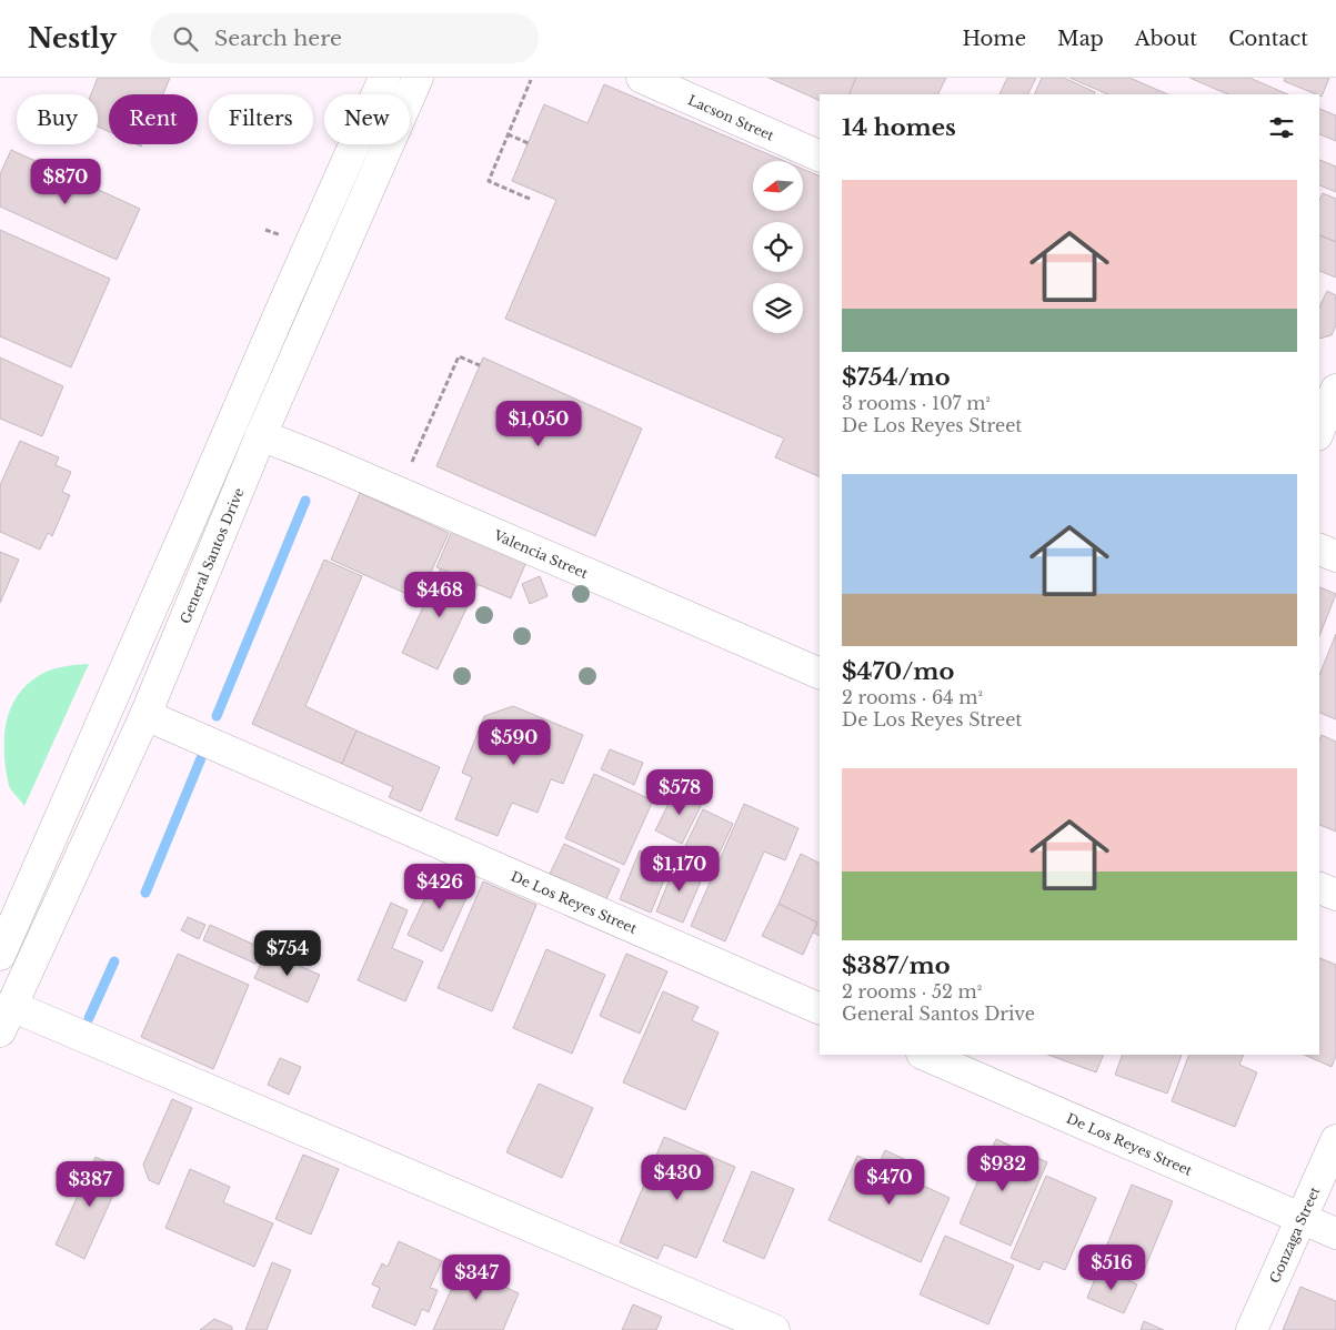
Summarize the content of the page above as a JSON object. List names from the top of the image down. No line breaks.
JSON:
{"streets":{"main road":["Lacson Street","Valencia Street","General Santos Drive","De Los Reyes Street","Gonzaga Street"]},"crossings":[["Valencia Street","General Santos Drive"],["General Santos Drive","De Los Reyes Street"],["De Los Reyes Street","Gonzaga Street"]],"north":"left","page":{"header":"Nestly","search":"Search here","nav":["Home","Map","About","Contact"],"chip":["Buy","Rent","Filters","New"],"heading":"14 homes","price":["$870","$1,050","$468","$590","$578","$1,170","$426","$754","$932","$430","$470","$387","$516","$347"],"list":[{"name":"$754/mo","note":"3 rooms · 107 m² · De Los Reyes Street"},{"name":"$470/mo","note":"2 rooms · 64 m² · De Los Reyes Street"},{"name":"$387/mo","note":"2 rooms · 52 m² · General Santos Drive"}]}}
